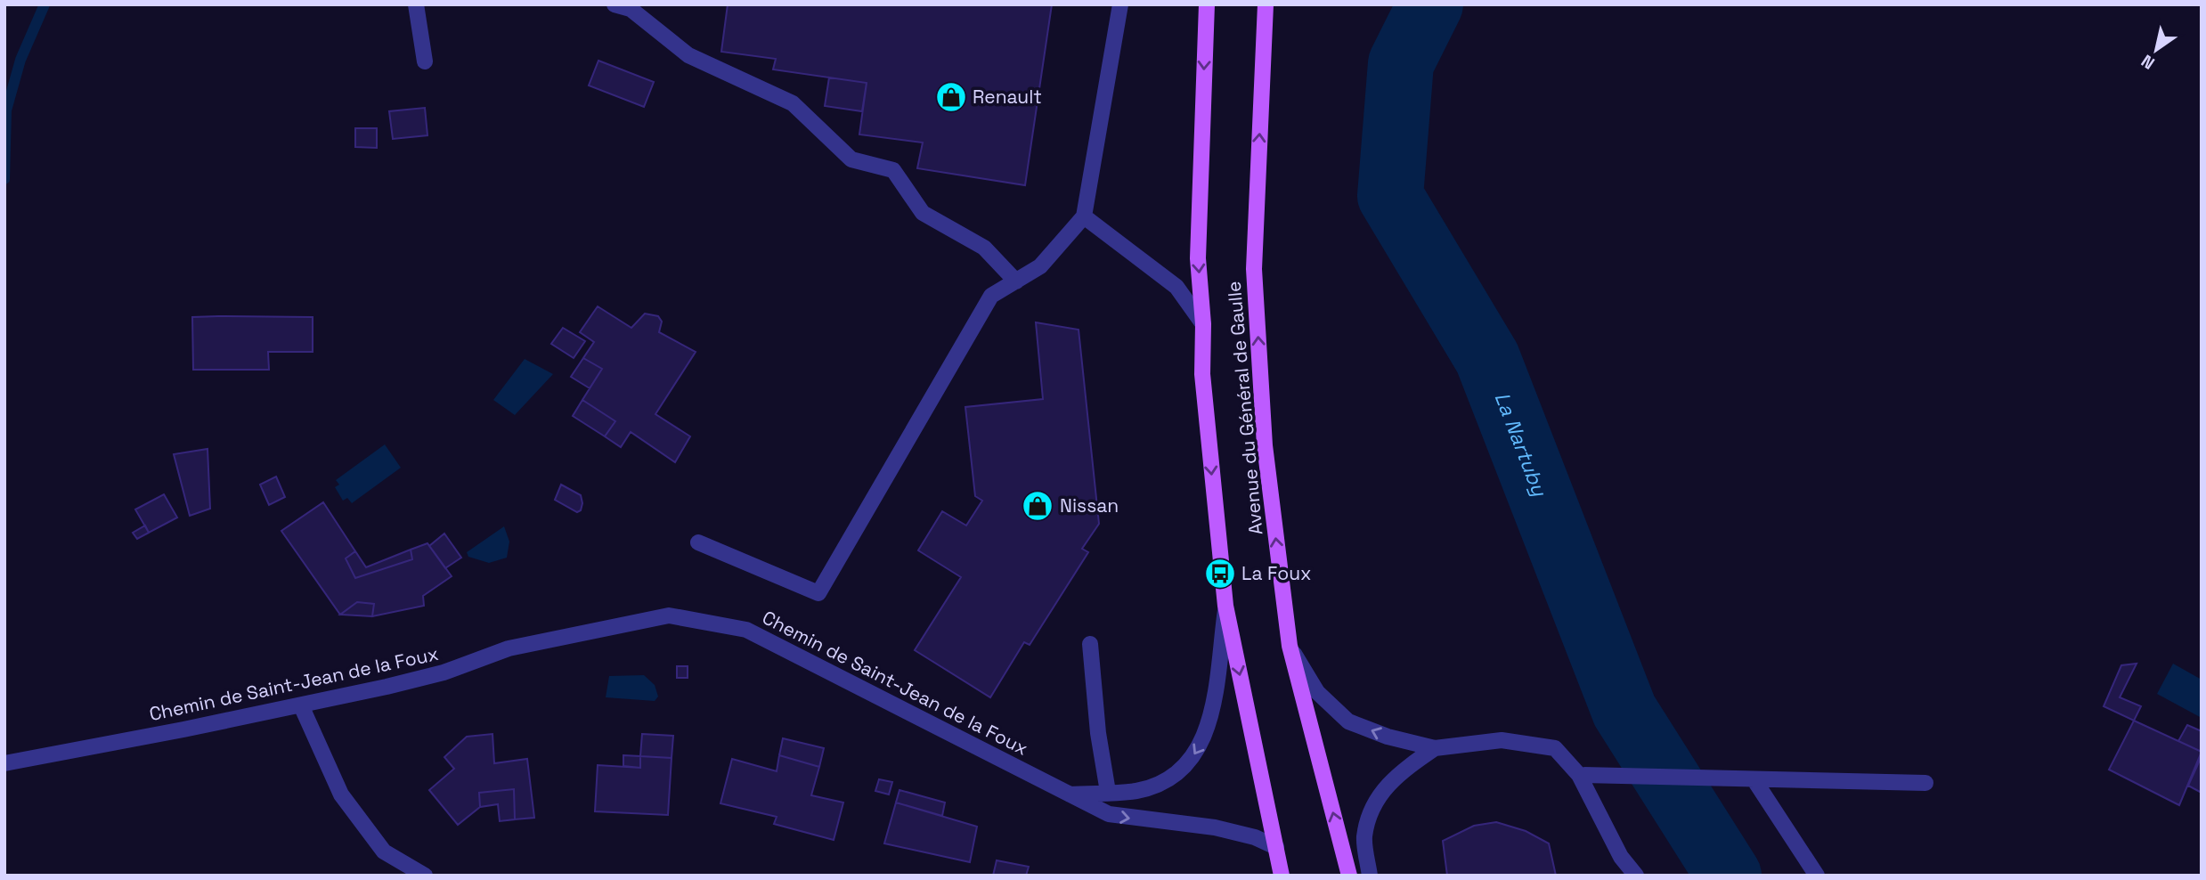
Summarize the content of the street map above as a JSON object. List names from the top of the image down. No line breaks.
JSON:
{"streets":{"main road":["Avenue du Général de Gaulle"],"street":["Chemin de Saint-Jean de la Foux"]},"crossings":[["Avenue du Général de Gaulle","Chemin de Saint-Jean de la Foux"]],"water":["La Nartuby"],"places":{"shop":["Renault","Nissan"],"bus stop":["La Foux"]},"north":"bottom left"}
